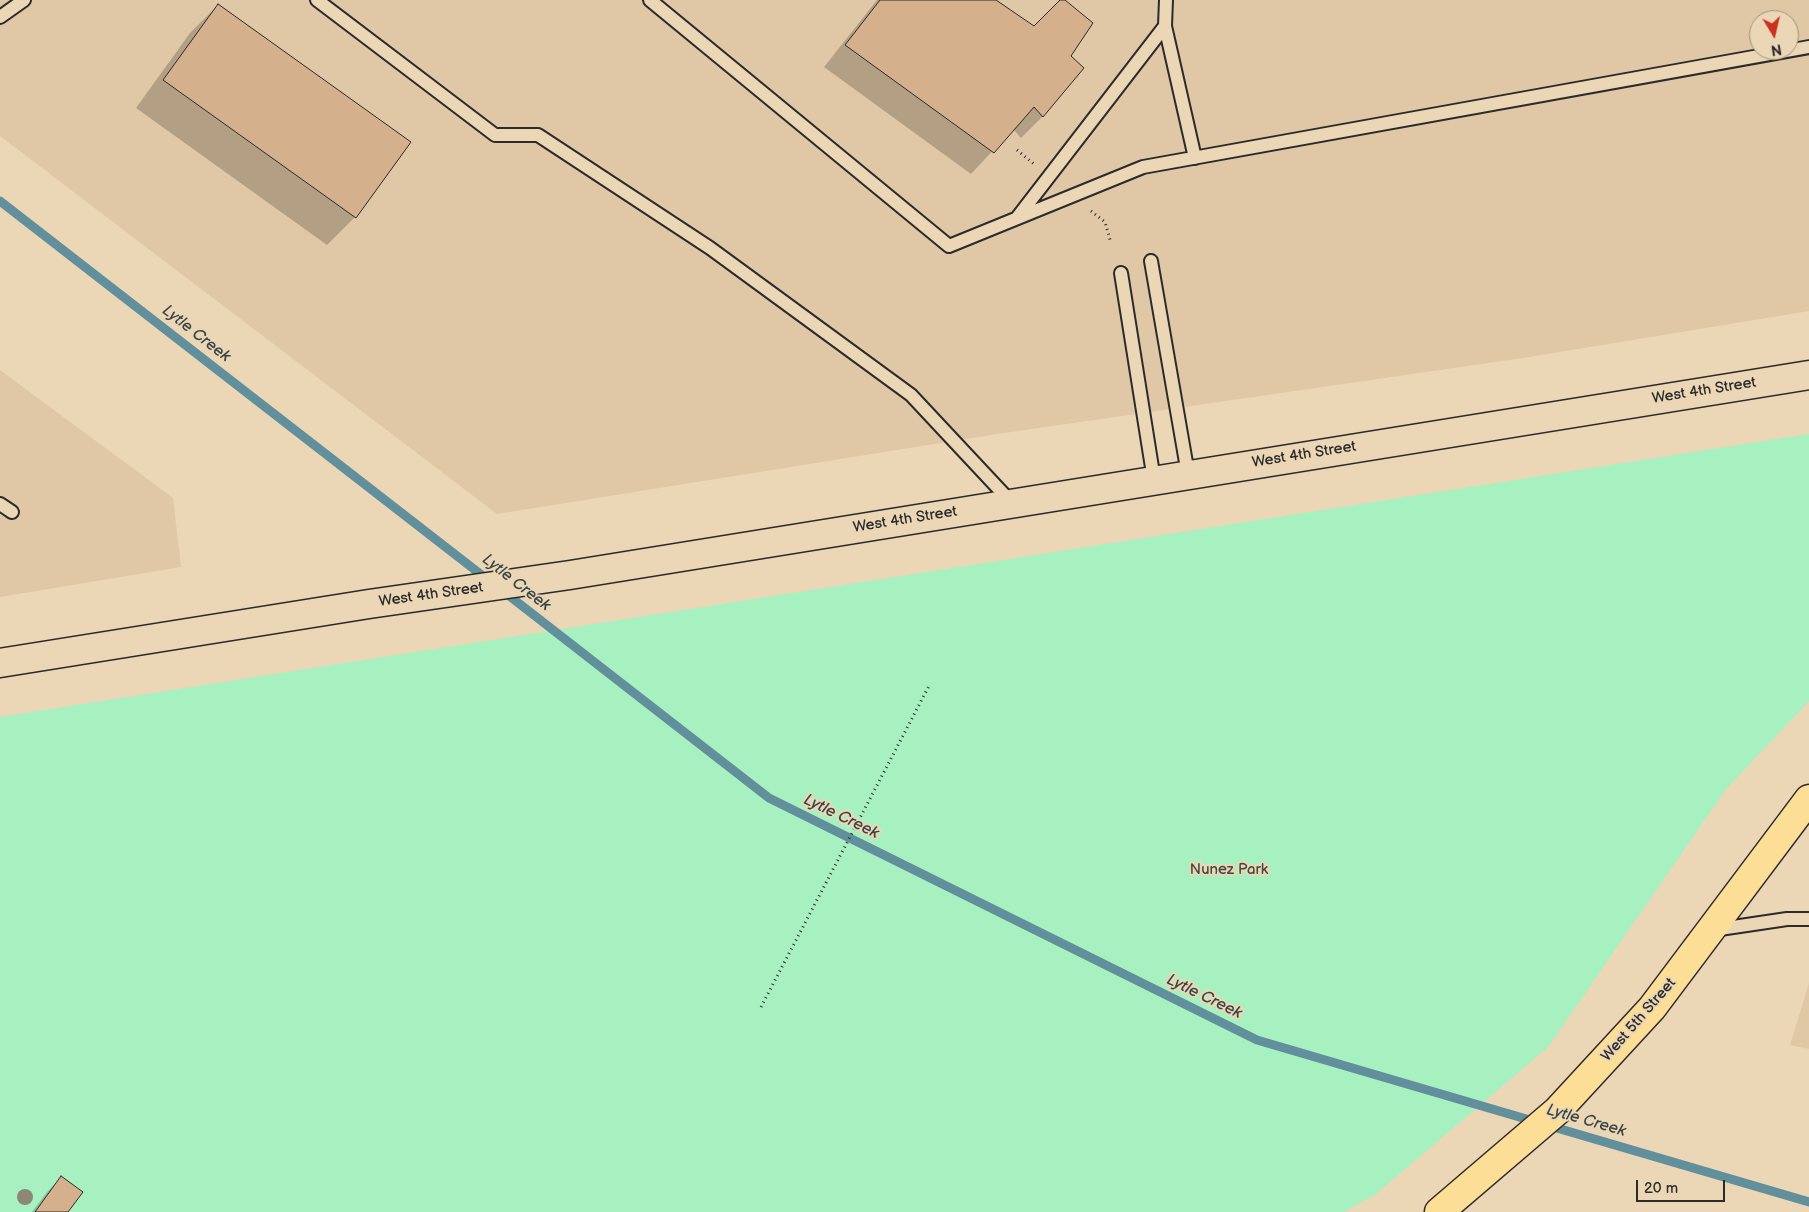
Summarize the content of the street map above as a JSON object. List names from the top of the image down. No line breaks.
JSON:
{"streets":{"main road":["West 5th Street"],"street":["West 4th Street"]},"water":["Lytle Creek"],"parks":["Nunez Park"],"scale_bar":"20 m","north":"bottom"}
